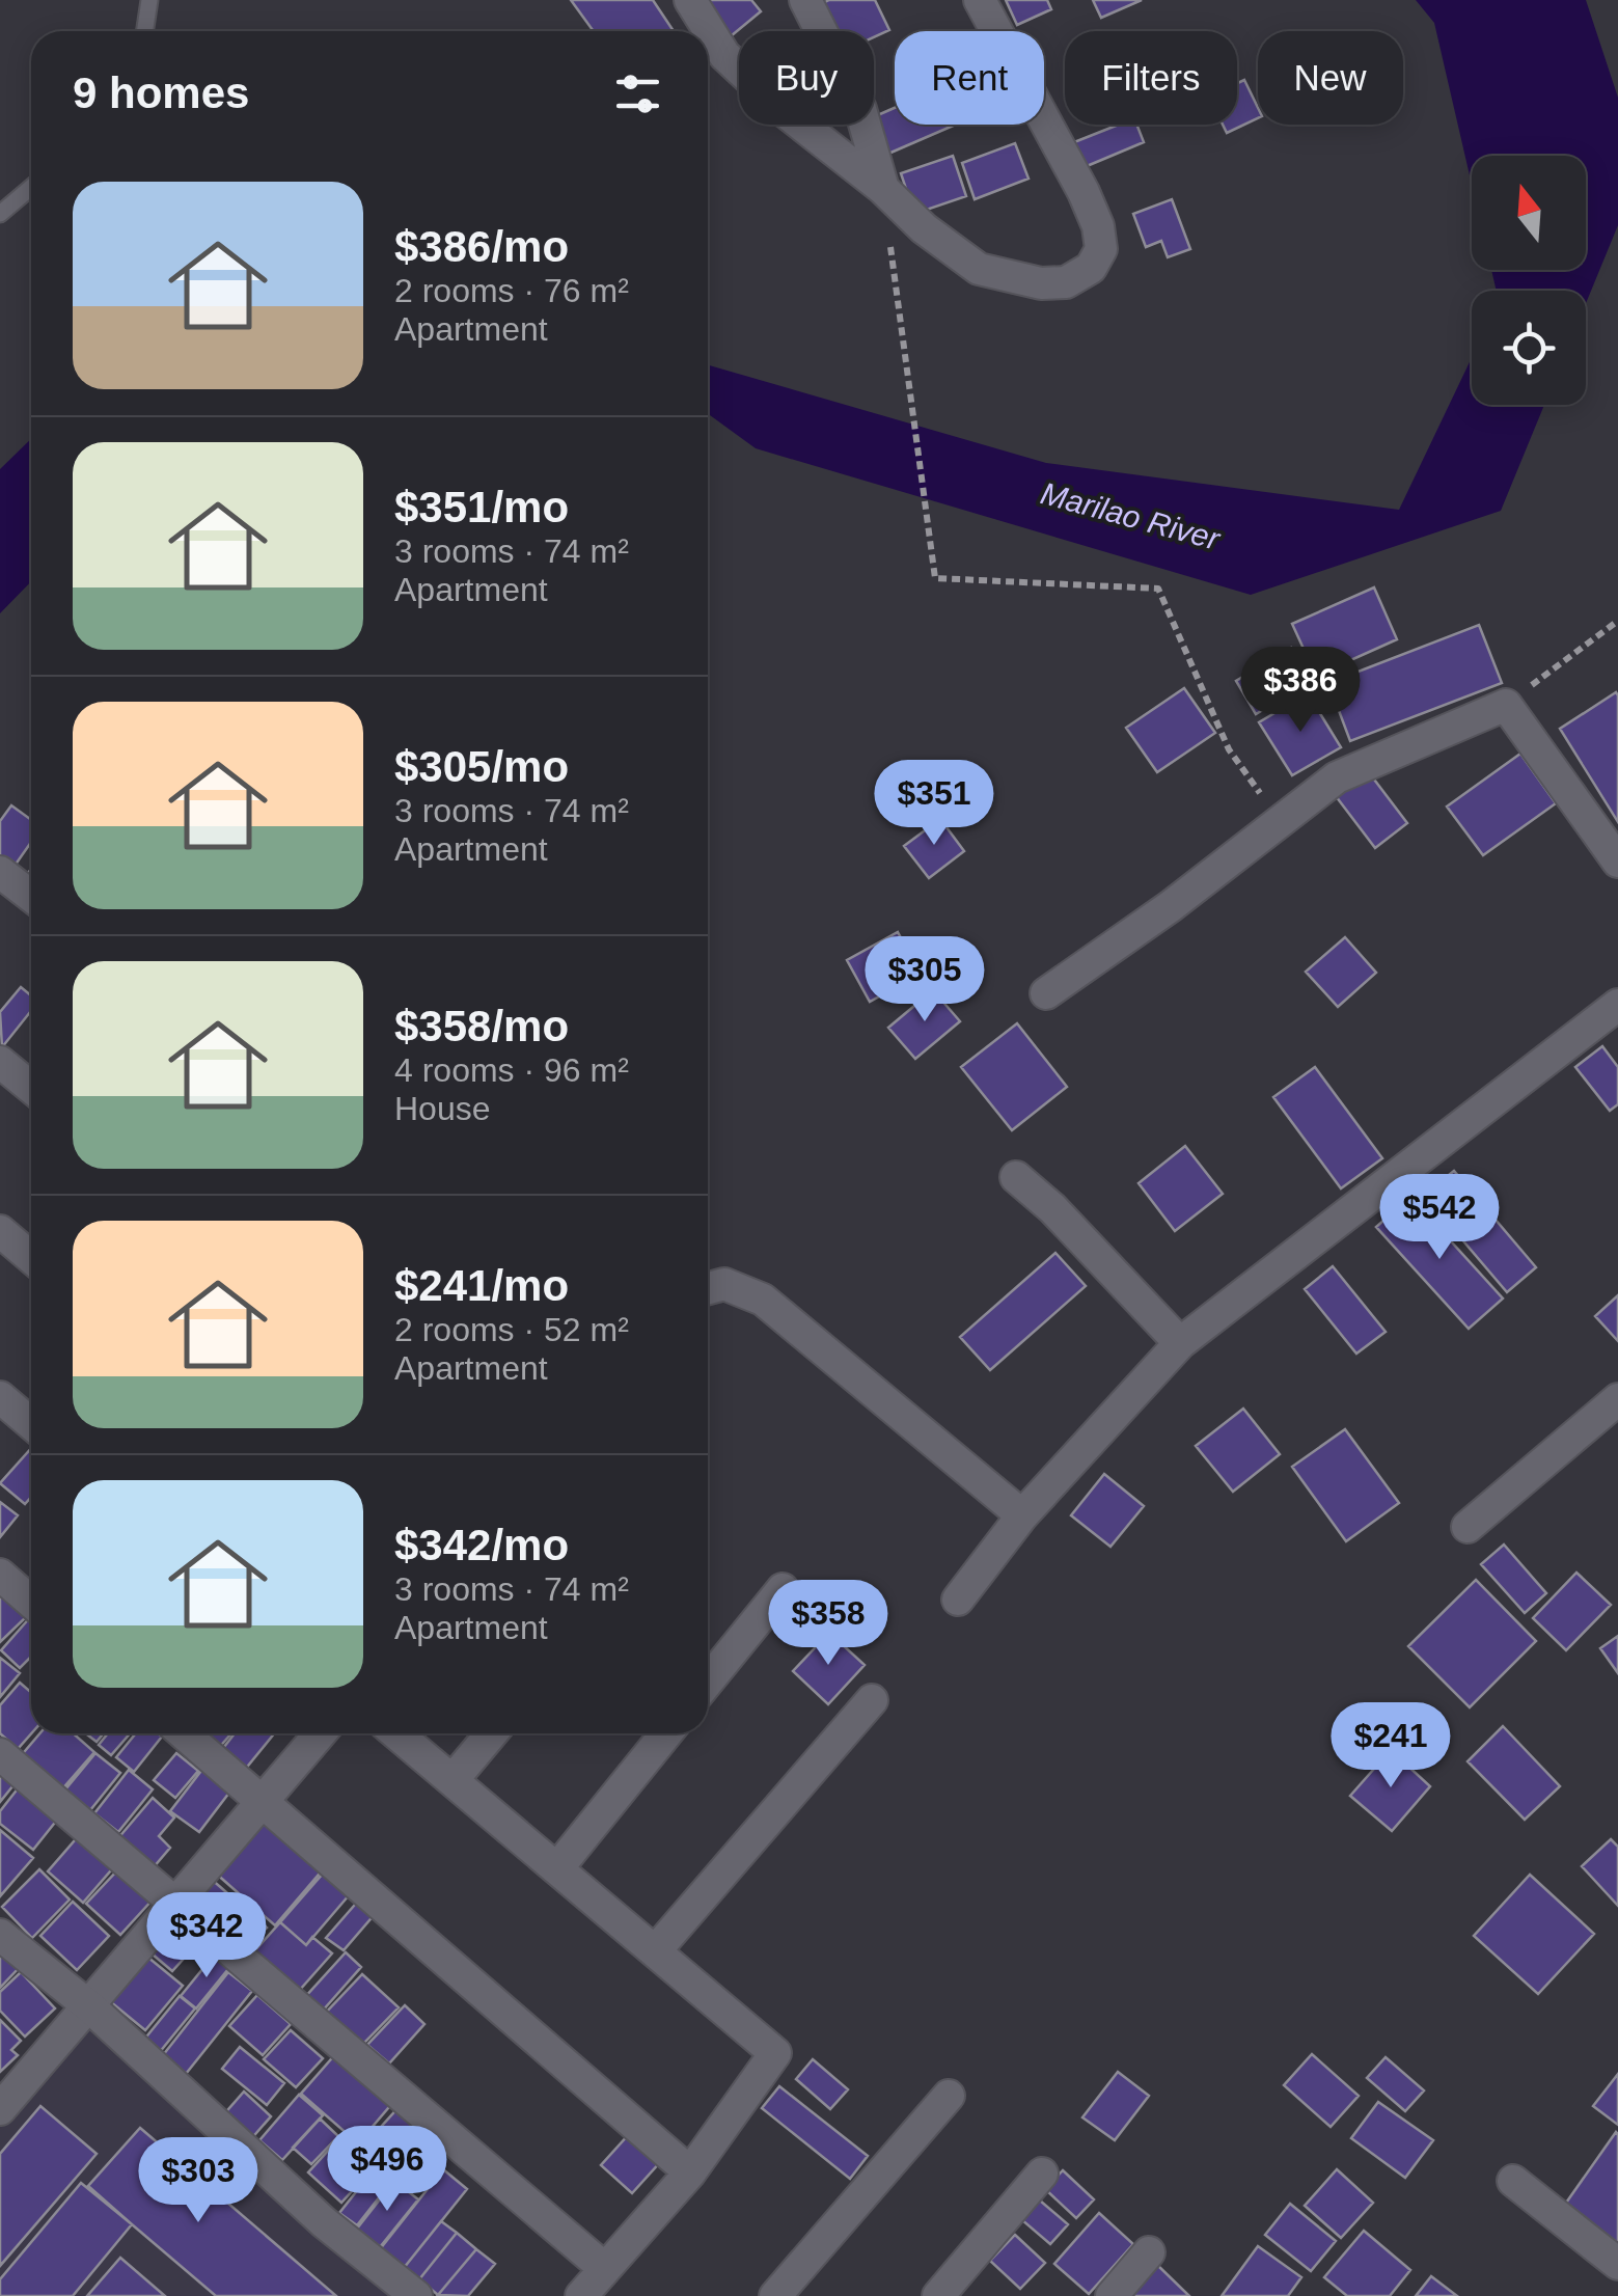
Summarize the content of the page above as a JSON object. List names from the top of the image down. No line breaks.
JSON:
{"water":["Marilao River"],"north":"top","page":{"chip":["Buy","Rent","Filters","New"],"heading":"9 homes","list":[{"name":"$386/mo","note":"2 rooms · 76 m² · Apartment"},{"name":"$351/mo","note":"3 rooms · 74 m² · Apartment"},{"name":"$305/mo","note":"3 rooms · 74 m² · Apartment"},{"name":"$358/mo","note":"4 rooms · 96 m² · House"},{"name":"$241/mo","note":"2 rooms · 52 m² · Apartment"},{"name":"$342/mo","note":"3 rooms · 74 m² · Apartment"}],"price":["$386","$351","$305","$542","$358","$241","$342","$496","$303"]}}
